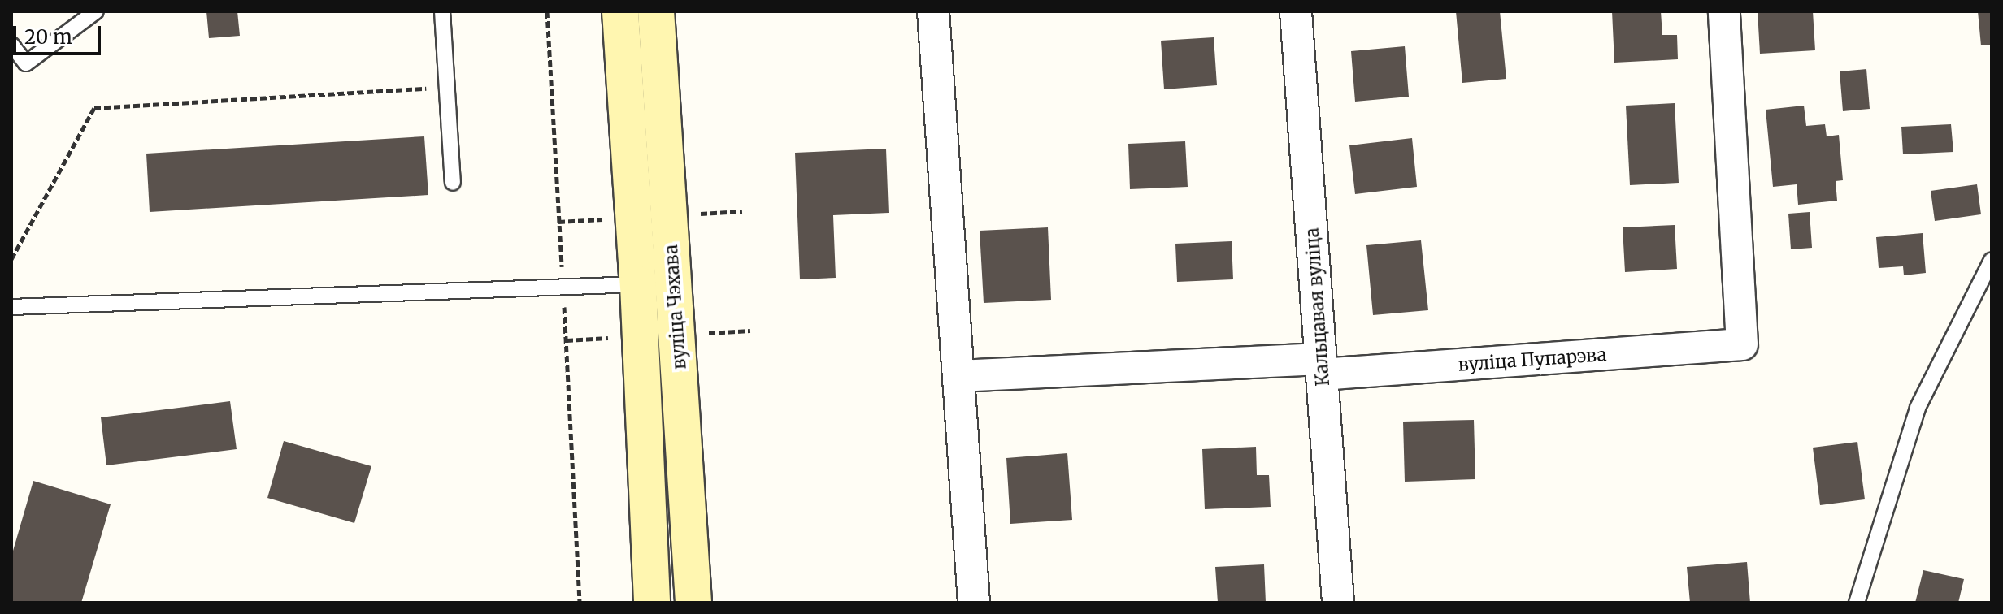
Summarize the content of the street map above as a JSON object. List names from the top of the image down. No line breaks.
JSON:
{"streets":{"main road":["вуліца Чэхава"],"street":["Кальцавая вуліца","вуліца Пупарэва"]},"crossings":[["Кальцавая вуліца","вуліца Пупарэва"]],"scale_bar":"20 m"}
